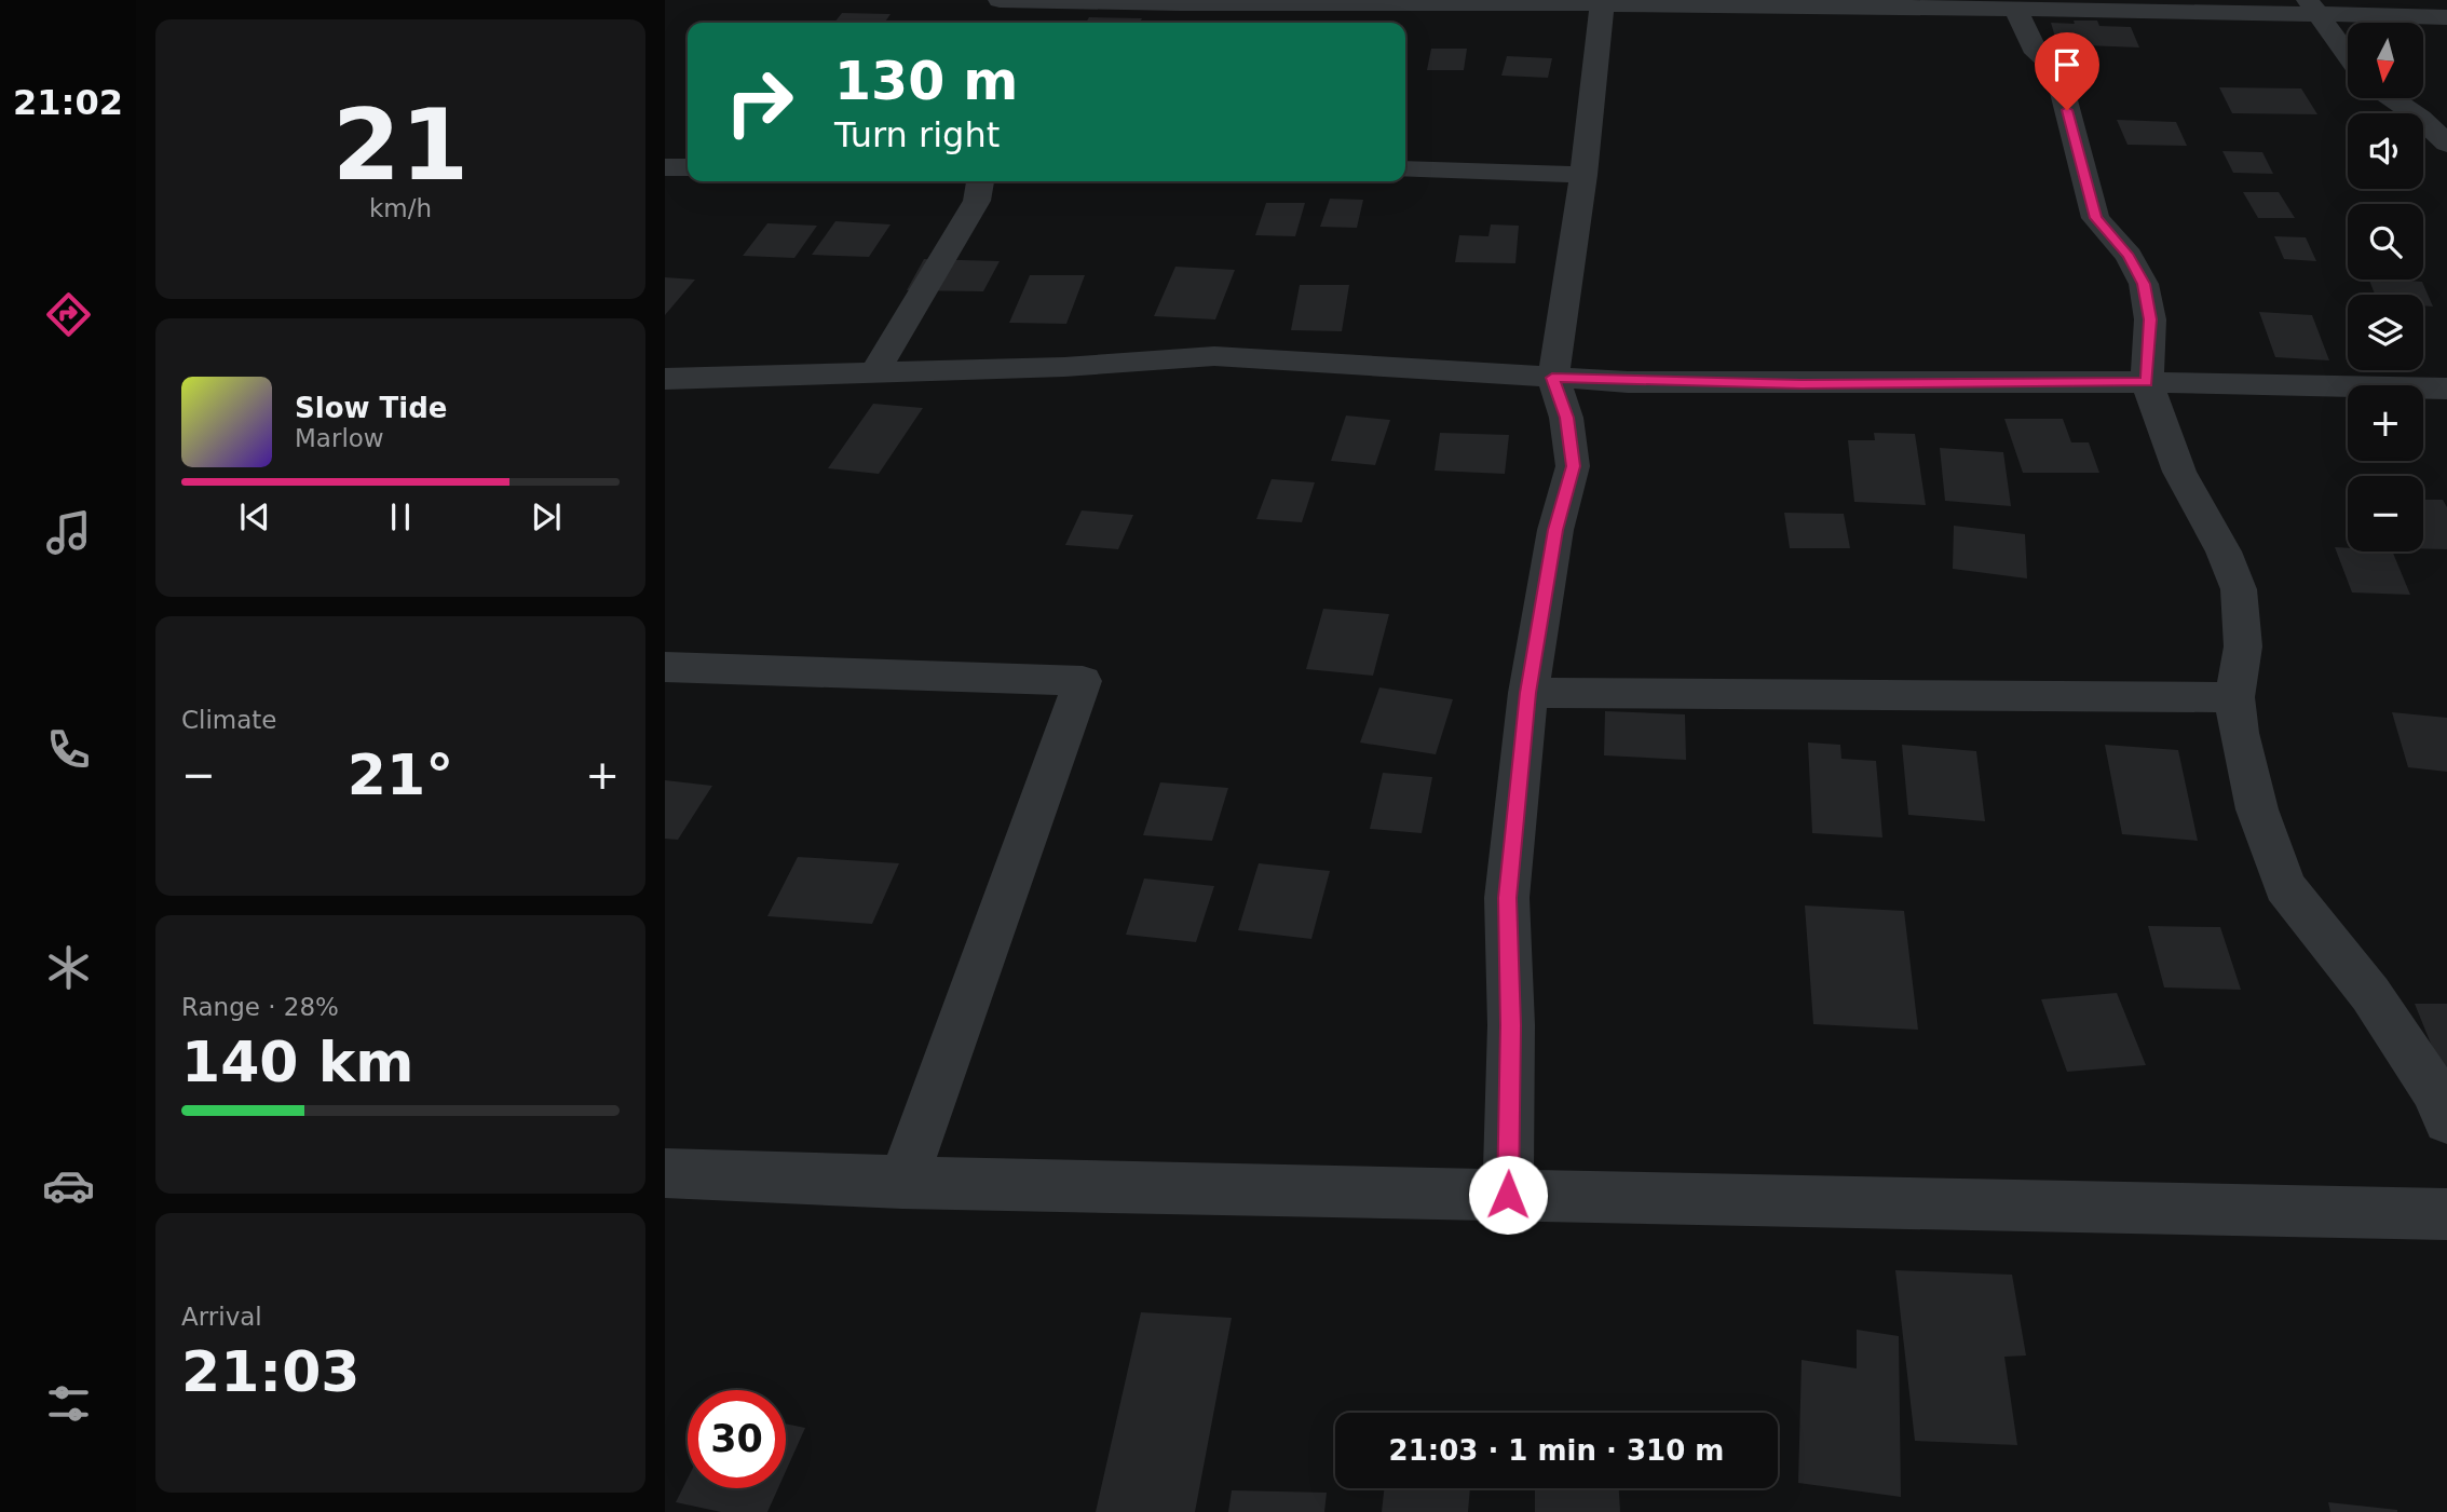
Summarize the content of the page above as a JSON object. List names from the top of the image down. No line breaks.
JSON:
{"north":"bottom","page":{"tabs":"21:02","tile":[["21","km/h"],"Climate",["Range · 28%","140 km"],["Arrival","21:03"]],"map_buttons":["+","−"],"turn":["130 m","Turn right"],"song":["Slow Tide","Marlow"],"heat":["−","21°","+"],"limit":"30","trip":"21:03 · 1 min · 310 m"}}
